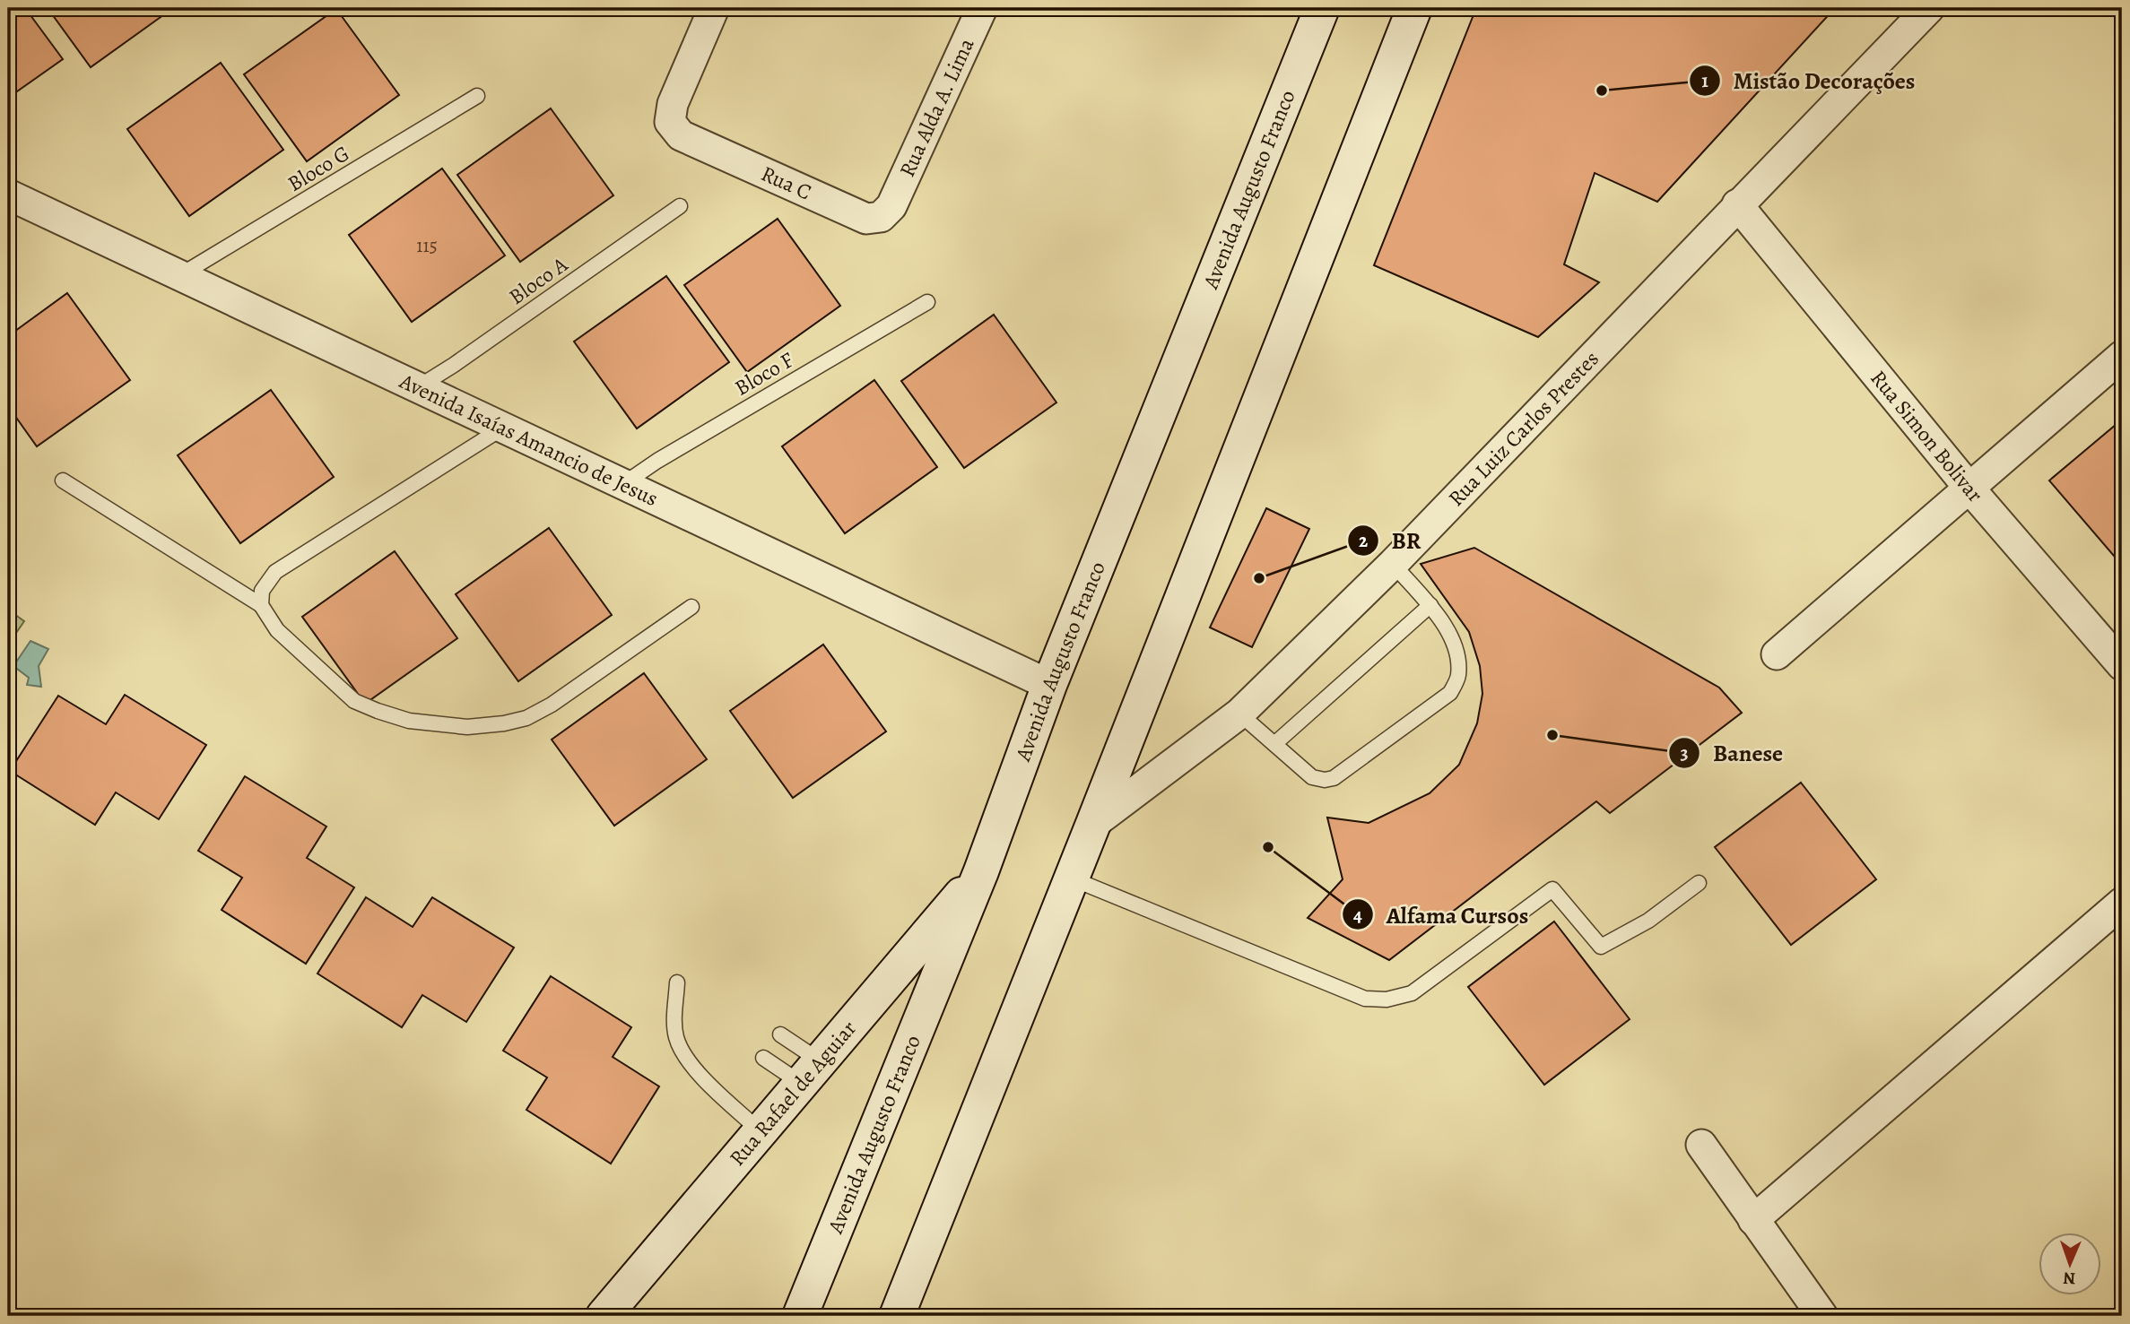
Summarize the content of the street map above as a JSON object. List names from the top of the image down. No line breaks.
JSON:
{"streets":{"main road":["Avenida Augusto Franco","Rua Rafael de Aguiar"],"street":["Rua Alda A. Lima","Rua C","Rua Luiz Carlos Prestes","Rua Simon Bolivar","Avenida Isaías Amancio de Jesus"],"lane":["Bloco G","Bloco A","Bloco F"]},"crossings":[["Rua Alda A. Lima","Rua C"],["Bloco G","Avenida Isaías Amancio de Jesus"],["Avenida Augusto Franco","Avenida Isaías Amancio de Jesus"],["Avenida Augusto Franco","Rua Rafael de Aguiar"],["Bloco A","Avenida Isaías Amancio de Jesus"],["Bloco F","Avenida Isaías Amancio de Jesus"],["Rua Luiz Carlos Prestes","Rua Simon Bolivar"]],"places":["Mistão Decorações","BR","Banese","Alfama Cursos"],"house_numbers":["115"],"north":"bottom"}
